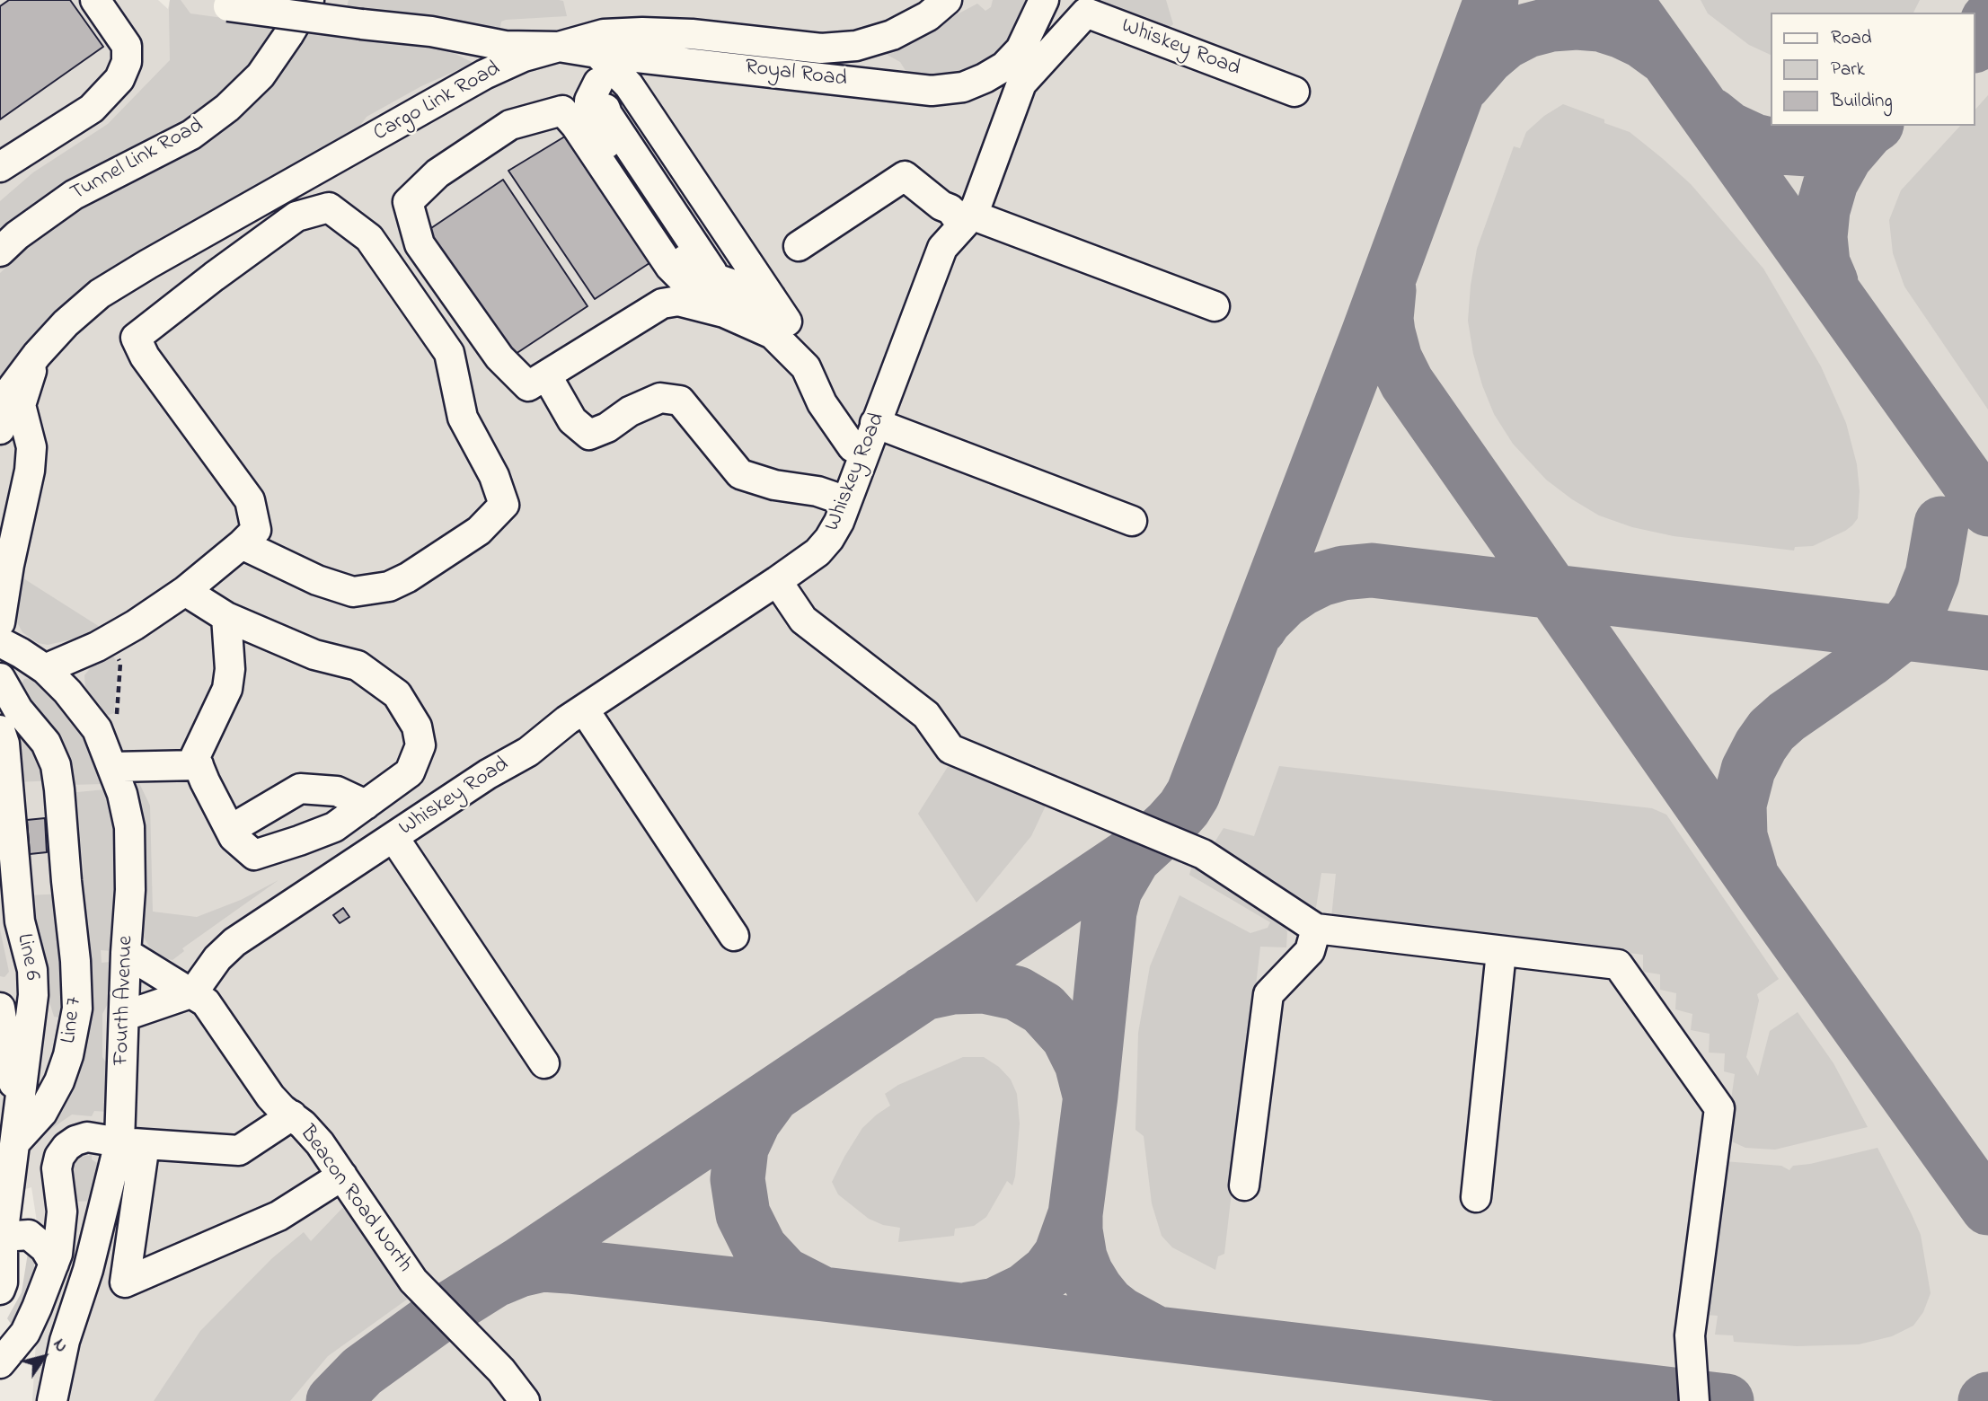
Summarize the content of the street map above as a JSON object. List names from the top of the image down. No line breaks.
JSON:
{"streets":{"lane":["Whiskey Road","Royal Road","Cargo Link Road","Tunnel Link Road","Line 6","Fourth Avenue","Line 7","Beacon Road North"]},"crossings":[["Whiskey Road","Beacon Road North"],["Royal Road","Cargo Link Road"],["Fourth Avenue","Beacon Road North"]],"legend":["Road","Park","Building"],"north":"top right"}
